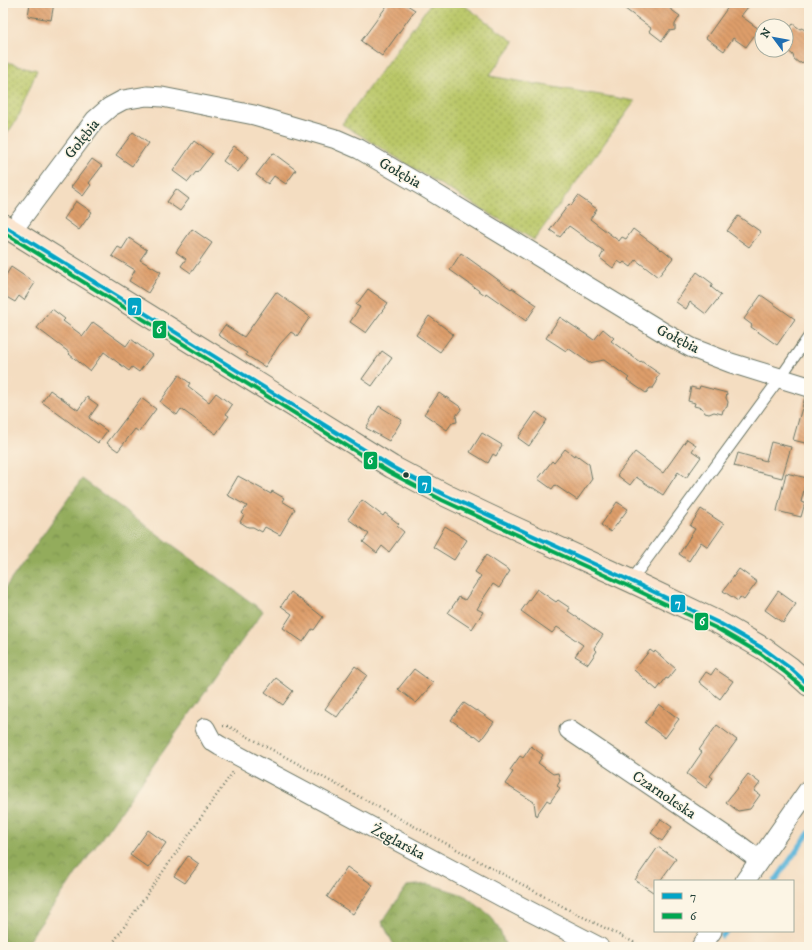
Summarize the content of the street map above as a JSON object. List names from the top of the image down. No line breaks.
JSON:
{"streets":{"street":["Gołębia","Czarnoleska","Żeglarska"]},"lines":["transit line 7","transit line 6"],"legend":["7","6"],"north":"top left"}
